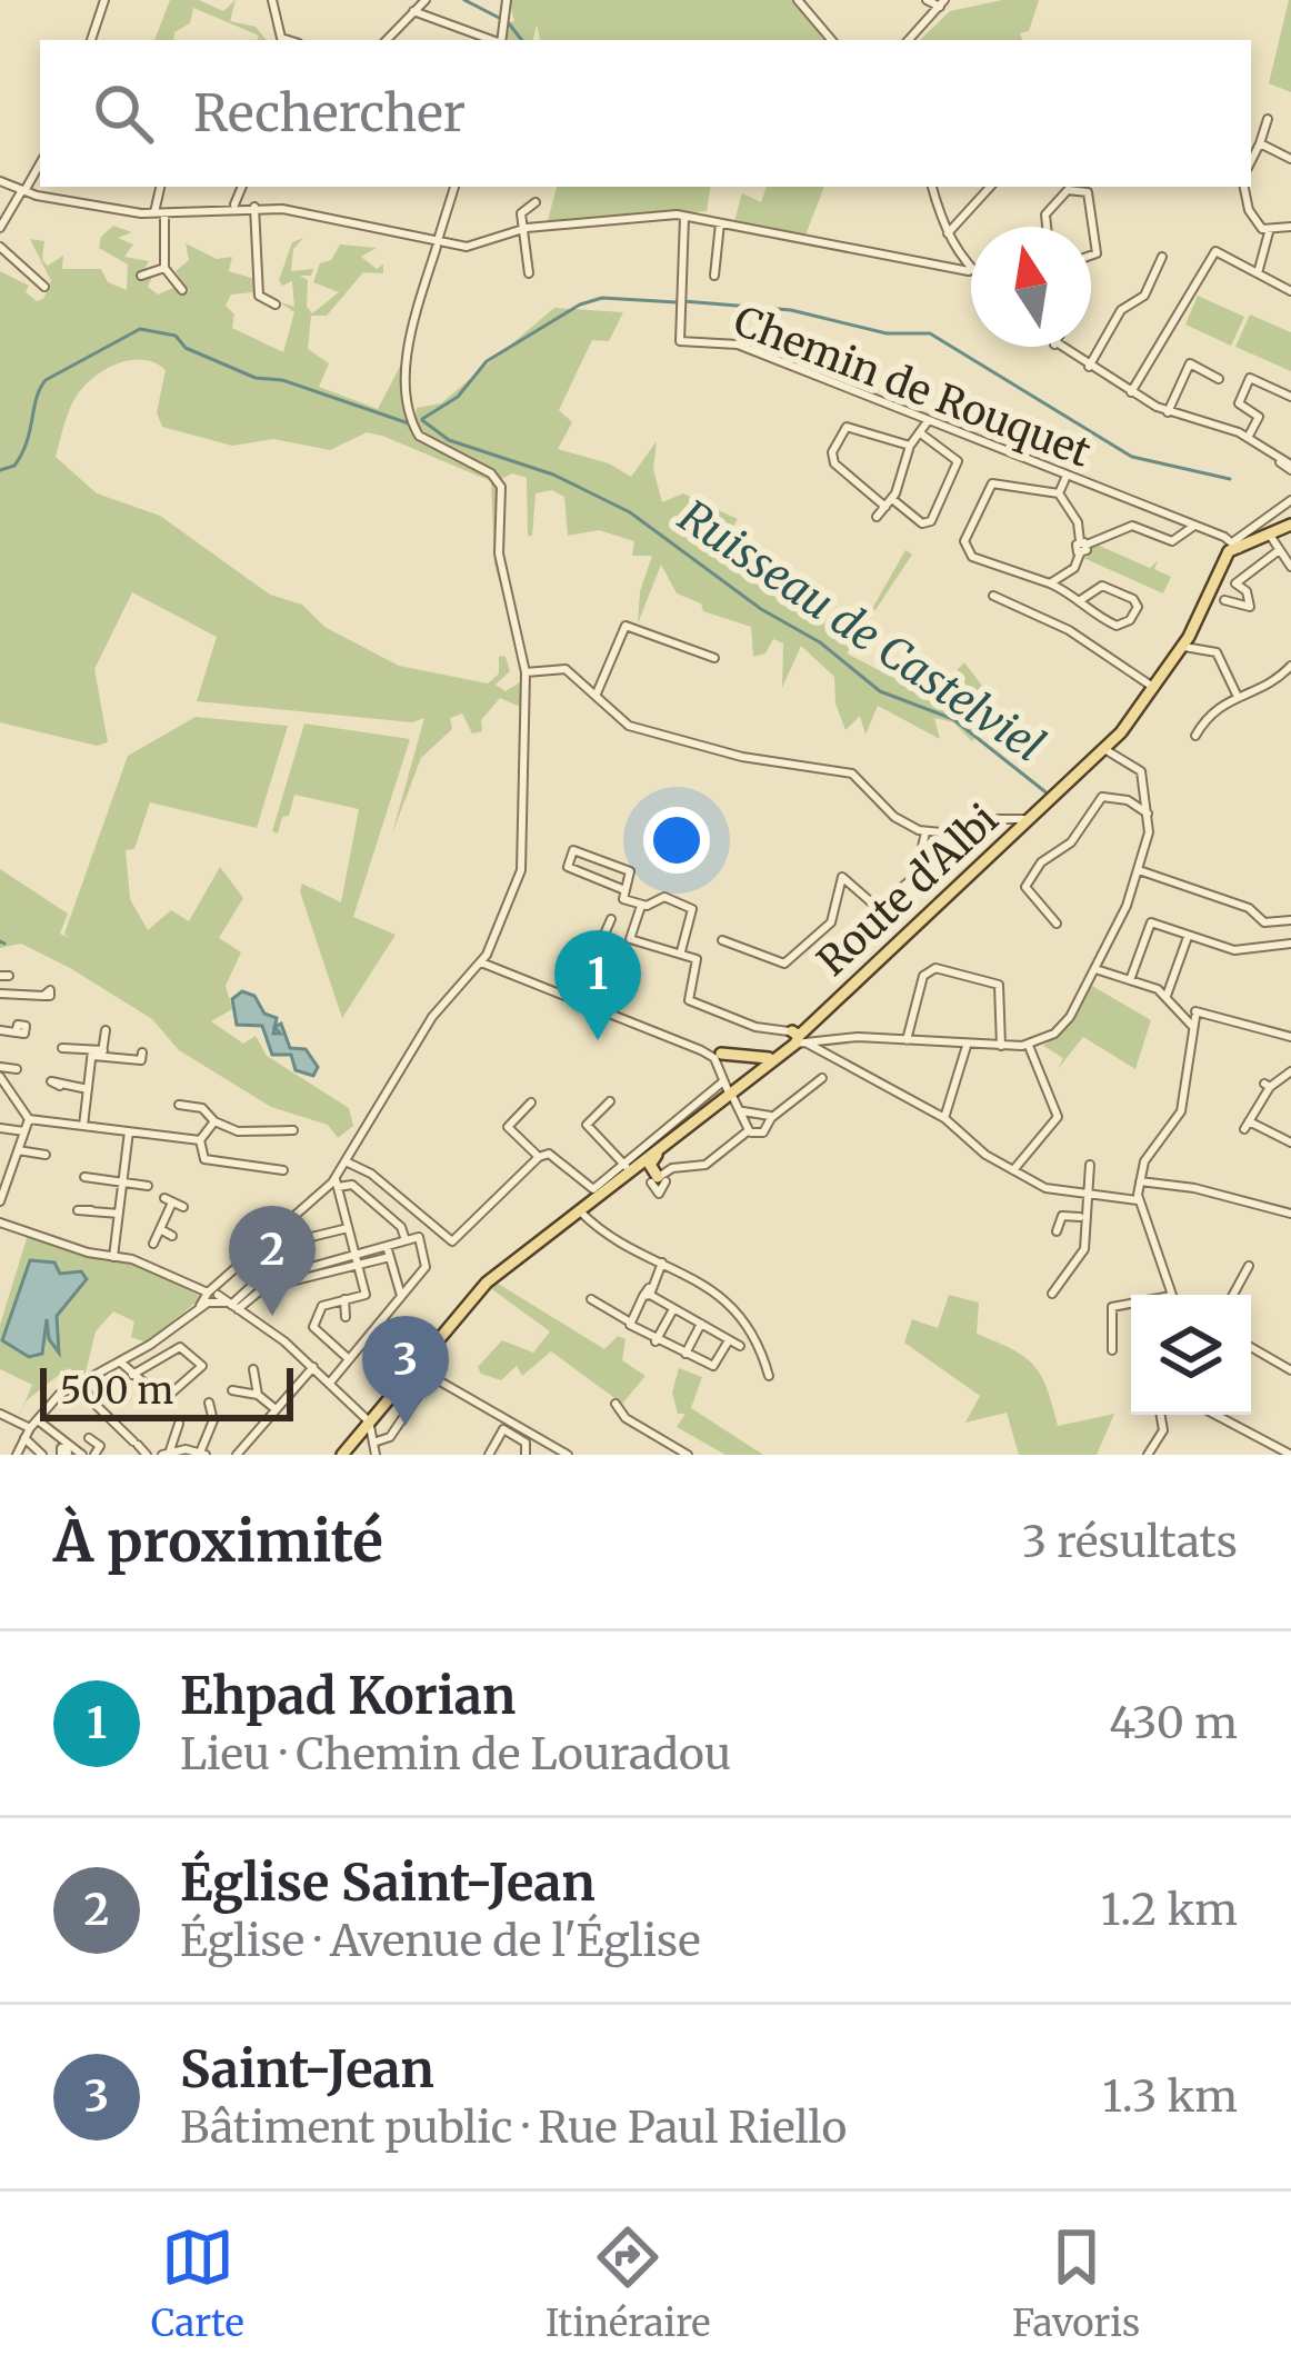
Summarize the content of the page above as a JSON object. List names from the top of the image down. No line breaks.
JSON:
{"streets":{"main road":["Route d'Albi"],"street":["Chemin de Rouquet"]},"crossings":[["Chemin de Rouquet","Route d'Albi"]],"water":["Ruisseau de Castelviel"],"scale_bar":"500 m","north":"top","page":{"search":"Rechercher","pins":["1","2","3"],"scale":"500 m","heading":["À proximité","3 résultats"],"list":[{"mark":"1","name":"Ehpad Korian","note":"Lieu · Chemin de Louradou","value":"430 m"},{"mark":"2","name":"Église Saint-Jean","note":"Église · Avenue de l'Église","value":"1.2 km"},{"mark":"3","name":"Saint-Jean","note":"Bâtiment public · Rue Paul Riello","value":"1.3 km"}],"nav":["Carte","Itinéraire","Favoris"]}}
